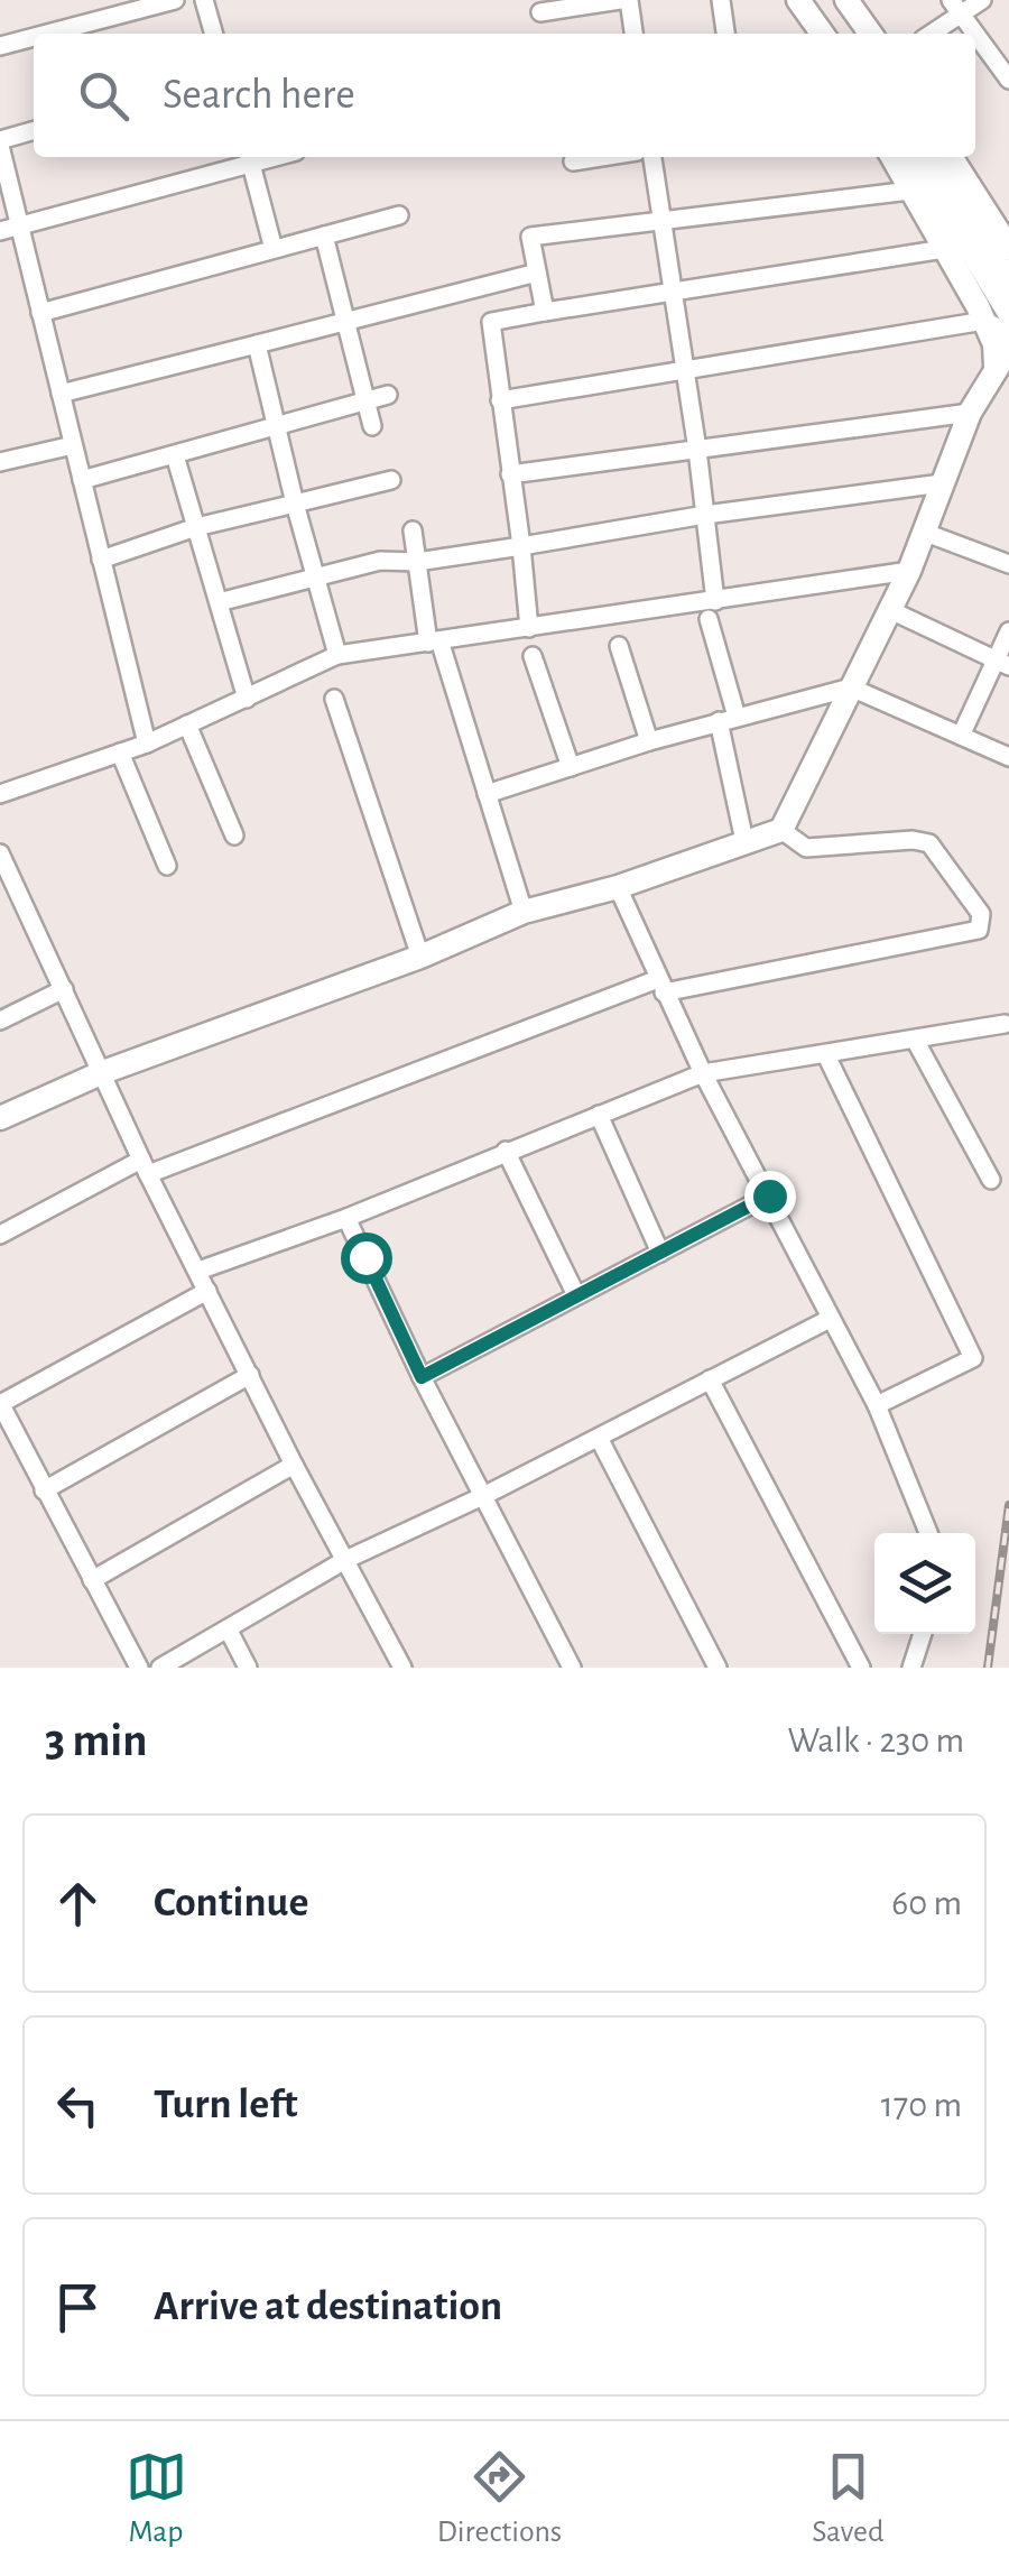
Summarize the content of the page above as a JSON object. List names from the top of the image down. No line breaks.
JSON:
{"page":{"search":"Search here","heading":["3 min","Walk · 230 m"],"list":[["Continue","60 m"],["Turn left","170 m"],"Arrive at destination"],"nav":["Map","Directions","Saved"]}}
